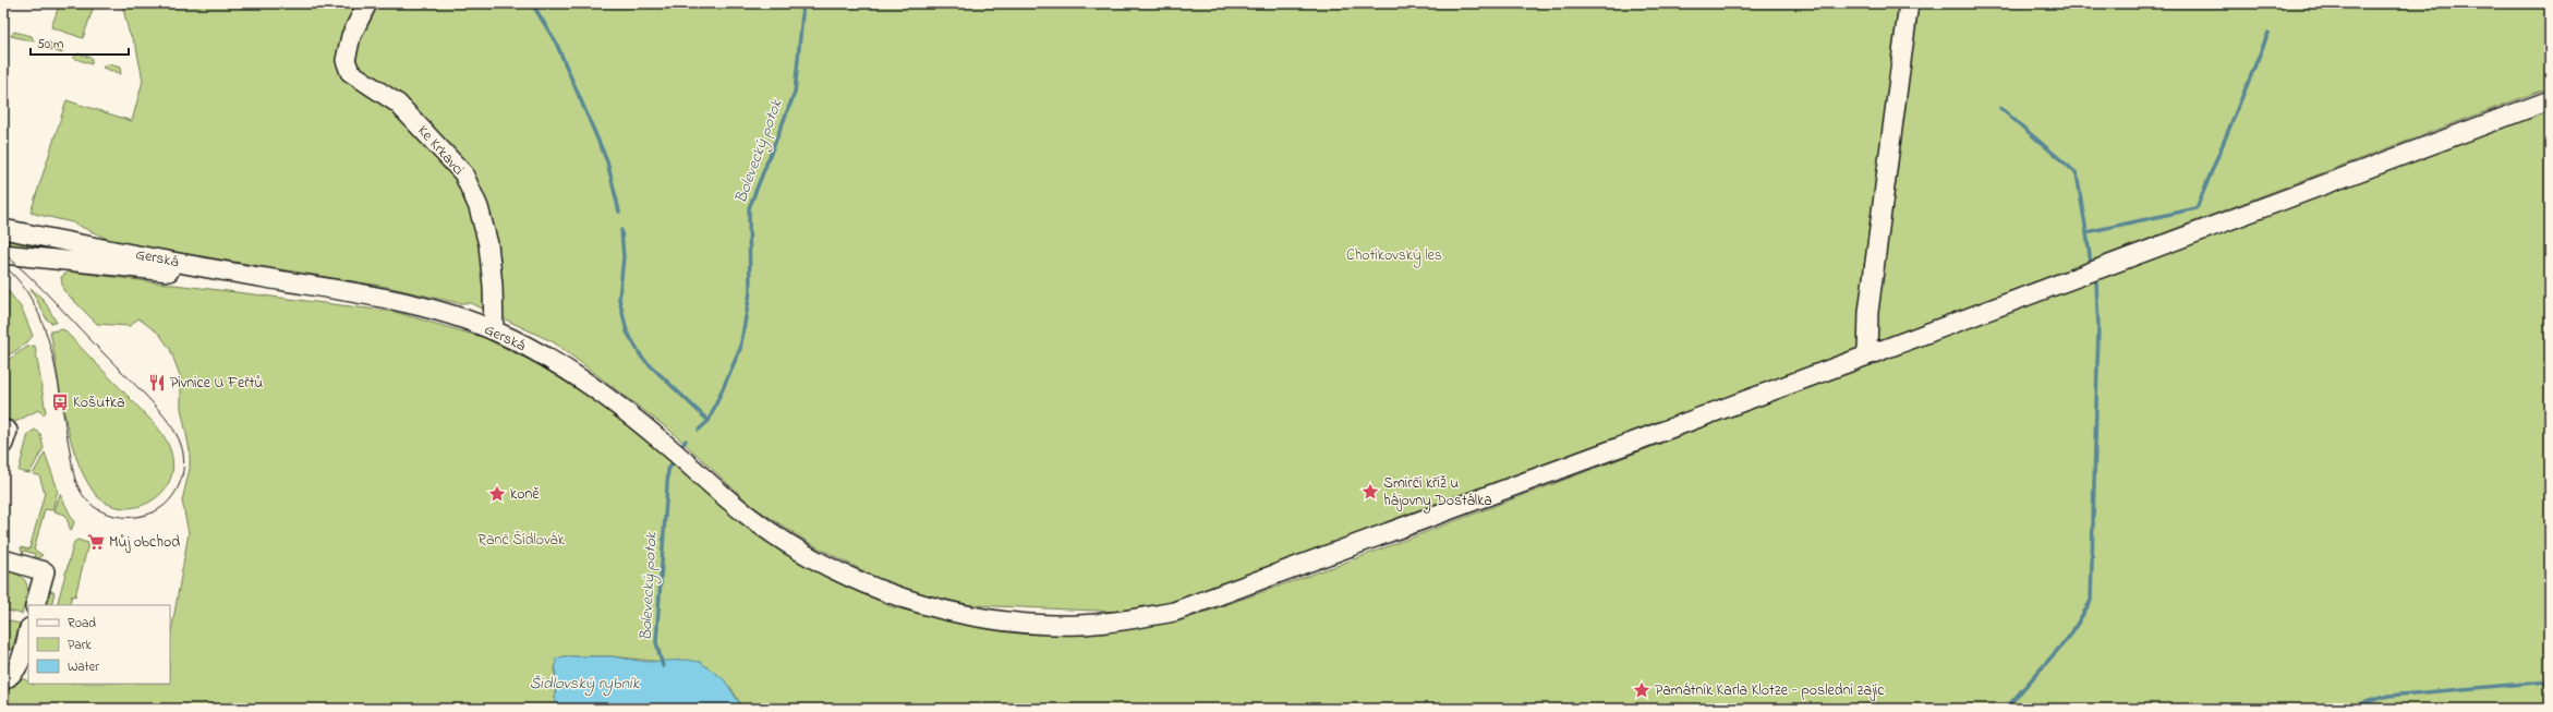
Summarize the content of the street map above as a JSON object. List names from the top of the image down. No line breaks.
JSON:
{"streets":{"street":["Ke Krkavci","Gerská"]},"crossings":[["Ke Krkavci","Gerská"]],"water":["Bolevecký potok","Šidlovský rybník"],"parks":["Chotíkovský les","Ranč Šídlovák"],"places":{"restaurant":["Pivnice U Feřtů"],"bus stop":["Košutka"],"place":["Smírčí kříž u hájovny Dostálka","koně","Památník Karla Klotze - poslední zajíc"],"supermarket":["Můj obchod"]},"legend":["Road","Park","Water"],"scale_bar":"50 m"}
